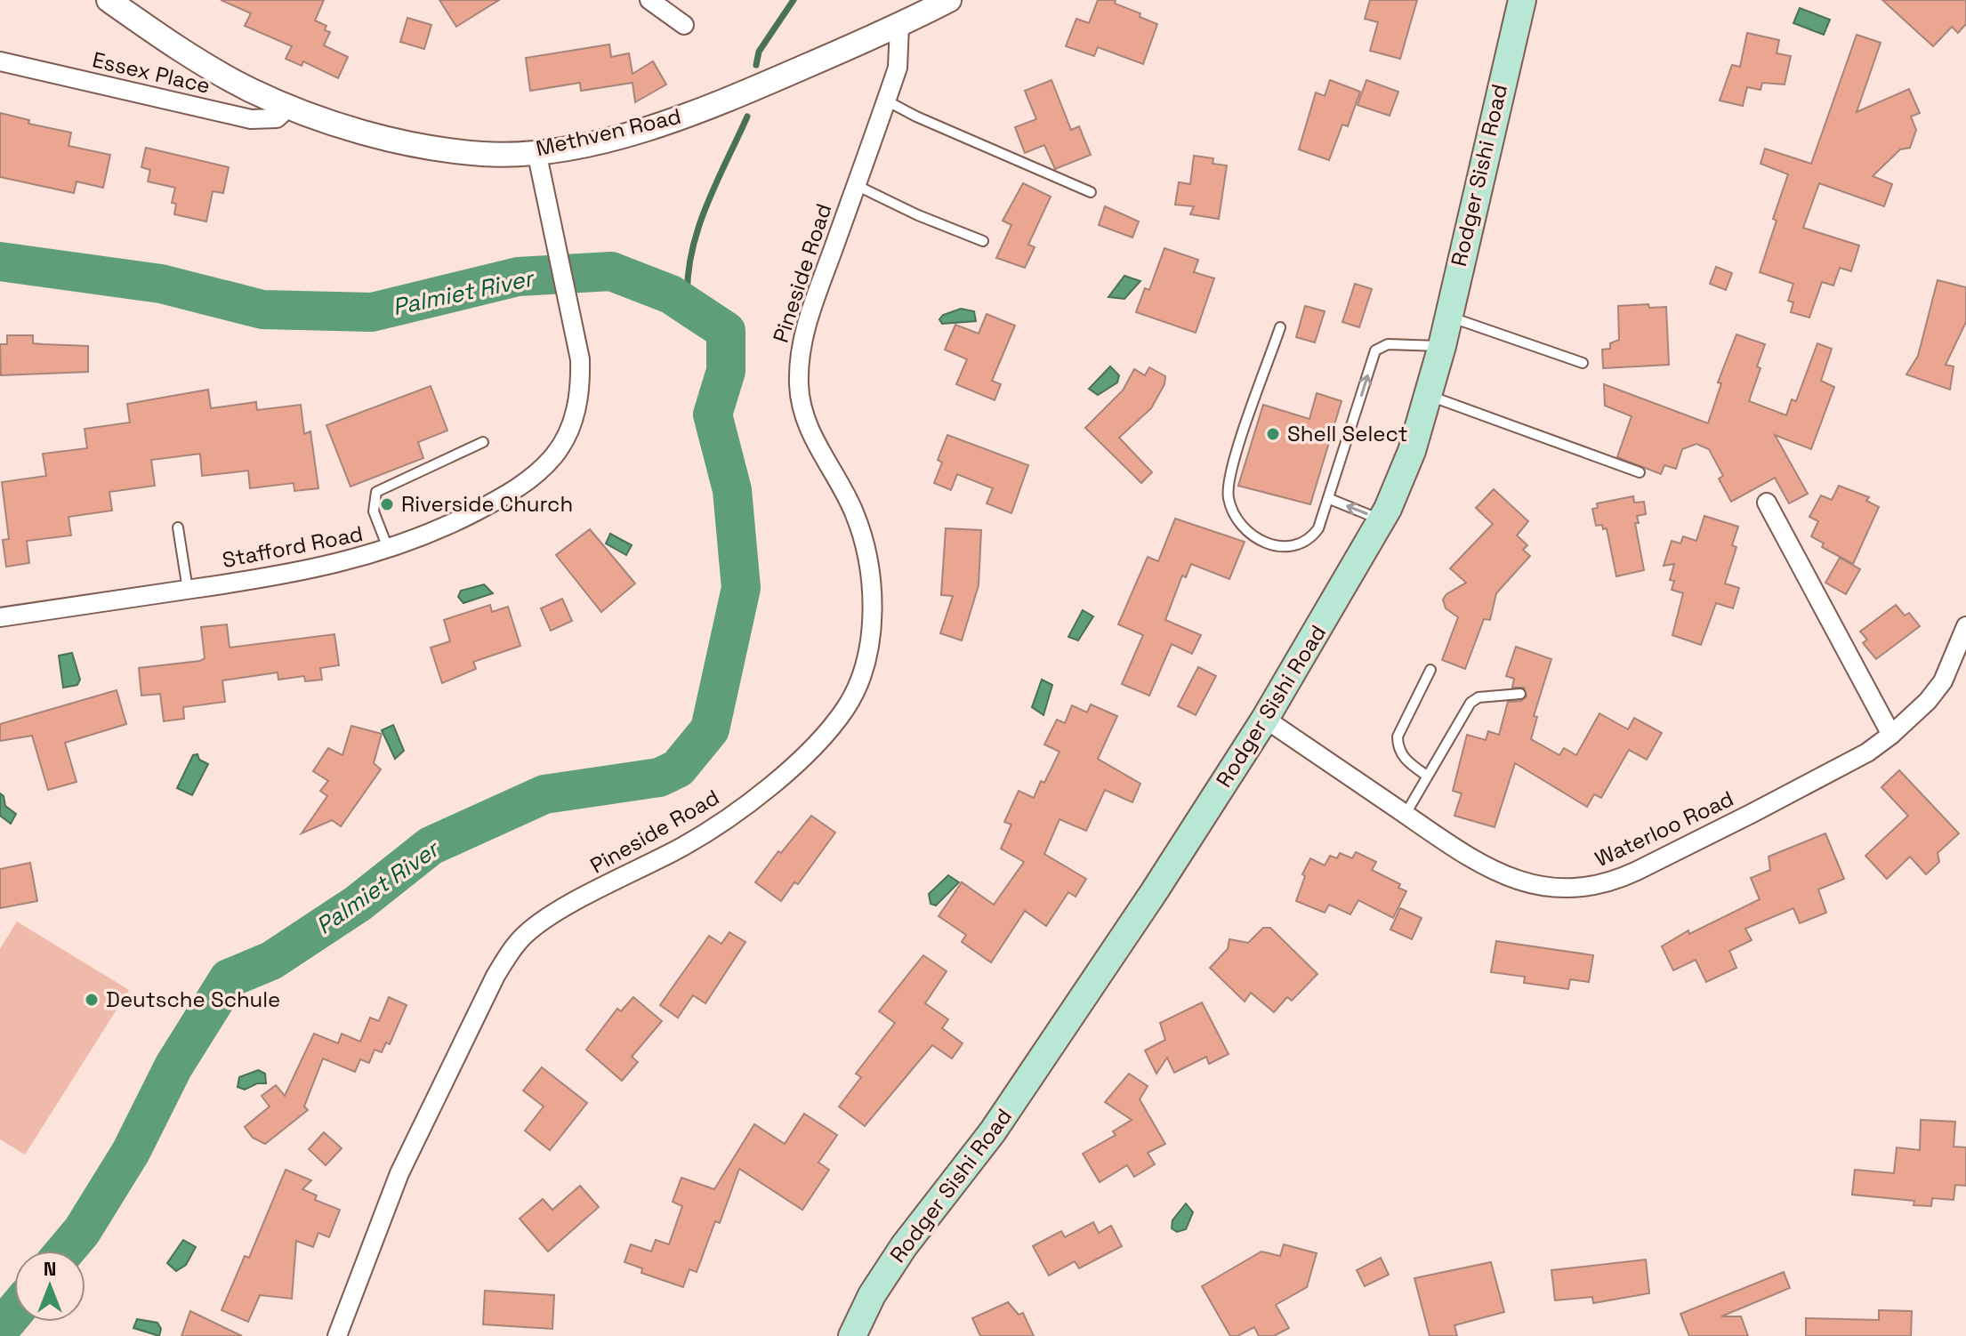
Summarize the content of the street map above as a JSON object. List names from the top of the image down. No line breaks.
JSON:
{"streets":{"main road":["Rodger Sishi Road"],"street":["Essex Place","Methven Road","Pineside Road","Stafford Road","Waterloo Road"]},"crossings":[["Essex Place","Methven Road"],["Methven Road","Pineside Road"],["Methven Road","Stafford Road"],["Rodger Sishi Road","Waterloo Road"]],"water":["Palmiet River"],"places":["Shell Select","Riverside Church","Deutsche Schule"],"north":"top"}
